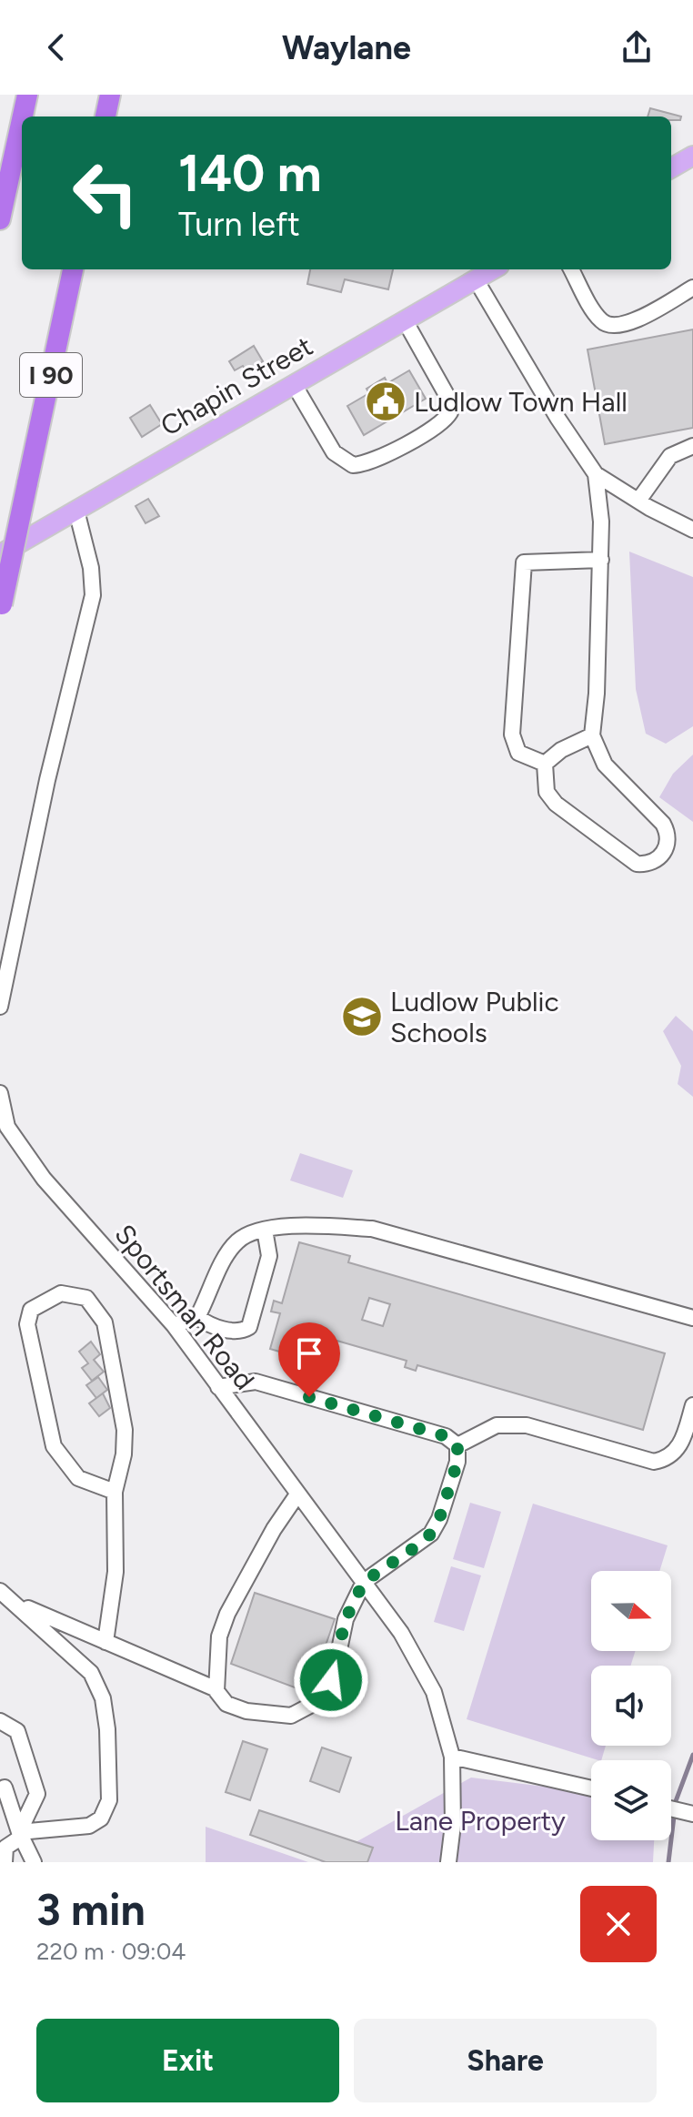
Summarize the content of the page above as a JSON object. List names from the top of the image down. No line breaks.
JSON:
{"streets":{"highway":["I 90"],"main road":["Chapin Street"],"street":["Sportsman Road"]},"parks":["Lane Property"],"places":{"public building":["Ludlow Town Hall"],"school or university":["Ludlow Public Schools"]},"north":"right","page":{"header":"Waylane","turn":["140 m","Turn left"],"heading":["3 min","220 m · 09:04"],"buttons":["Exit","Share"]}}
